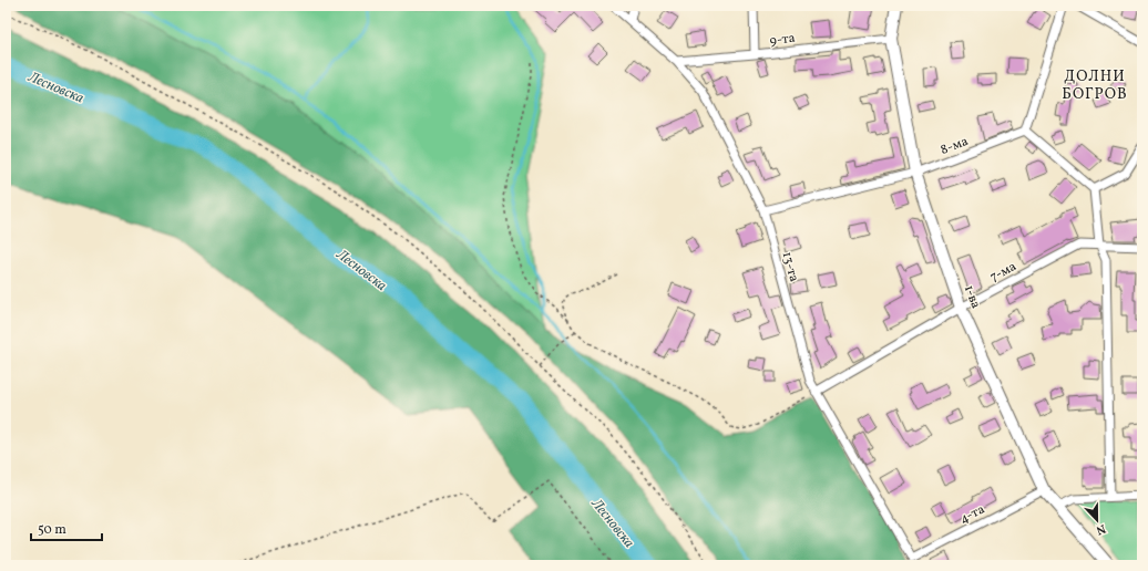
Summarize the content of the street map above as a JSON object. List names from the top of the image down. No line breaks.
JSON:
{"streets":{"street":["9-та","8-ма","13-та","7-ма","1-ва","4-та"]},"crossings":[["9-та","13-та"],["9-та","1-ва"],["8-ма","13-та"],["8-ма","1-ва"],["13-та","7-ма"],["13-та","4-та"],["7-ма","1-ва"],["1-ва","4-та"]],"districts":["ДОЛНИ БОГРОВ"],"water":["Лесновска"],"scale_bar":"50 m","north":"bottom"}
